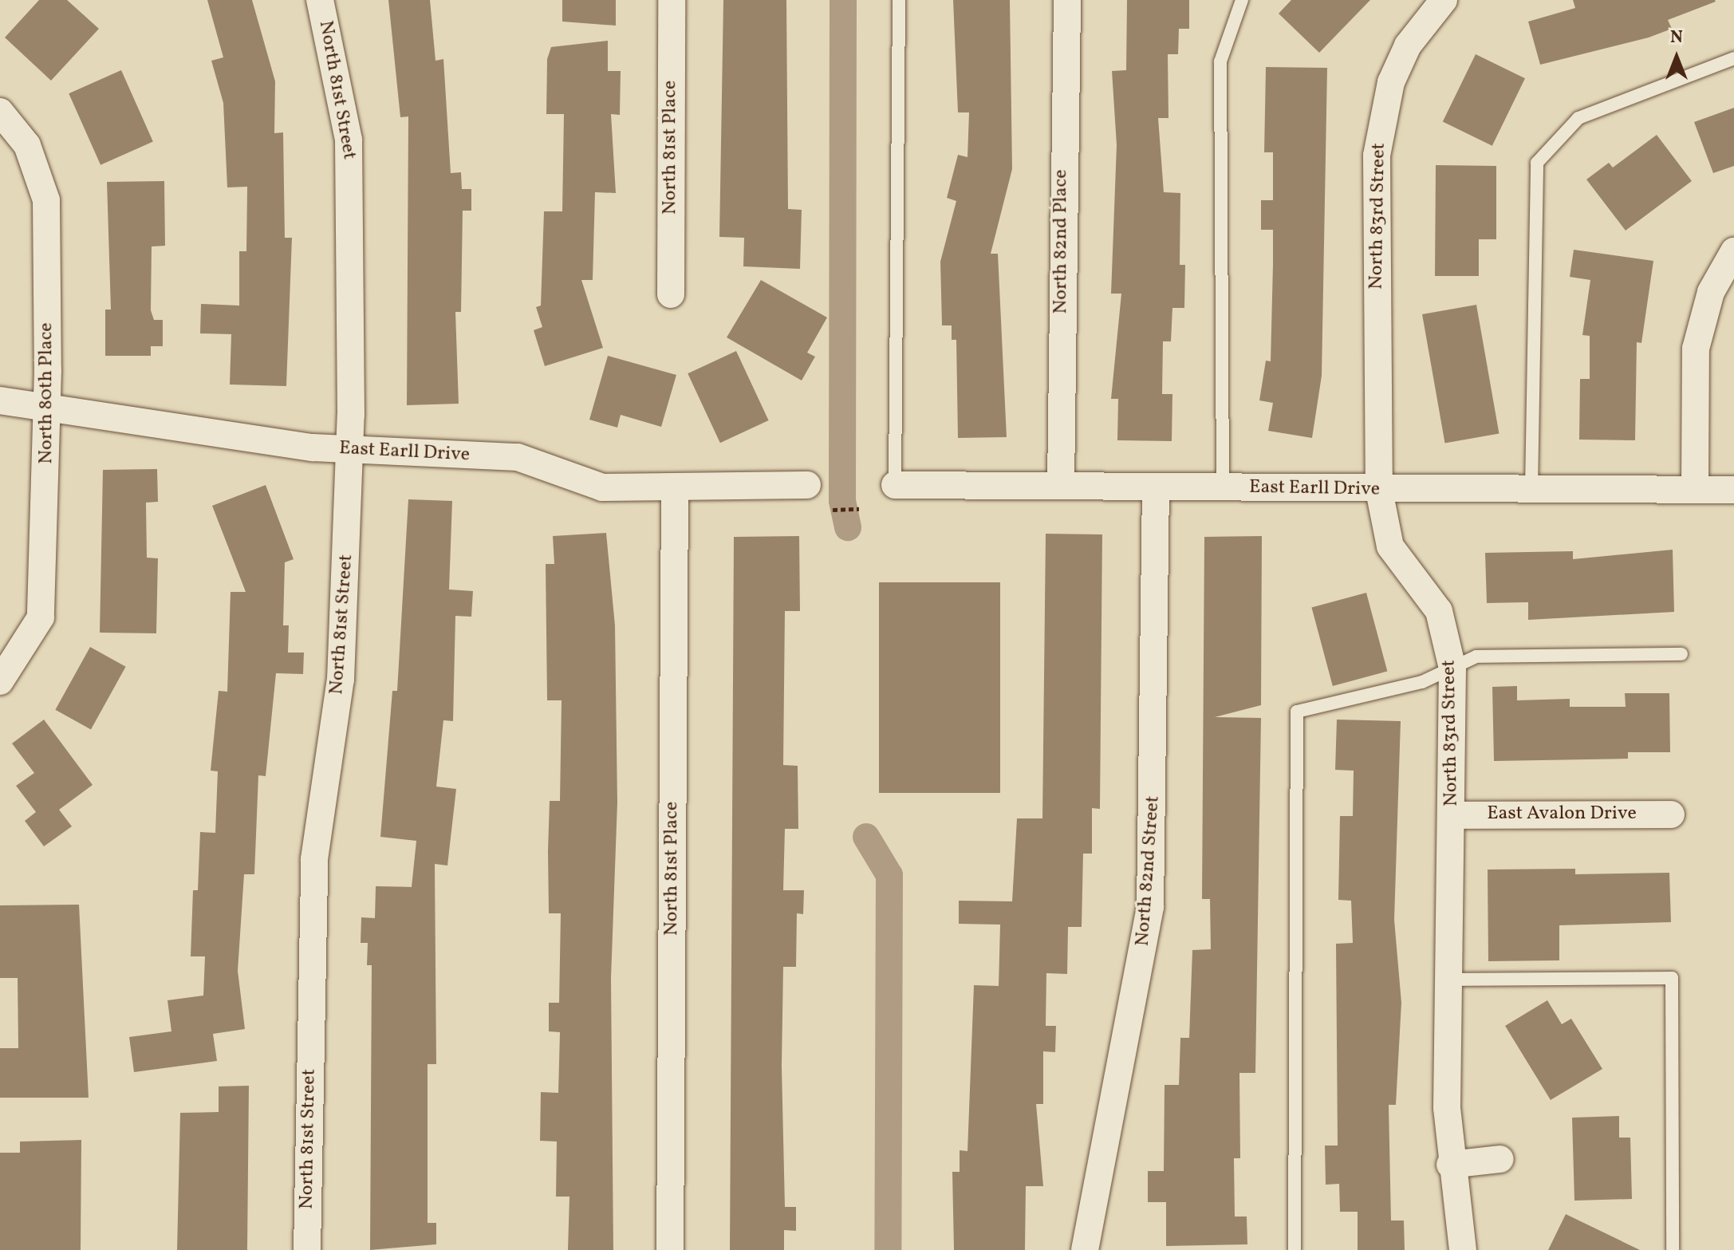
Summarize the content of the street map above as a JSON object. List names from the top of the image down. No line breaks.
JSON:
{"streets":{"street":["North 81st Street","North 81st Place","North 83rd Street","North 82nd Place","North 80th Place","East Earll Drive","East Avalon Drive","North 82nd Street"]},"crossings":[["North 81st Street","East Earll Drive"],["North 81st Place","East Earll Drive"],["North 83rd Street","East Earll Drive"],["North 83rd Street","East Avalon Drive"],["North 82nd Place","East Earll Drive"],["North 80th Place","East Earll Drive"],["East Earll Drive","North 82nd Street"]],"north":"top"}
